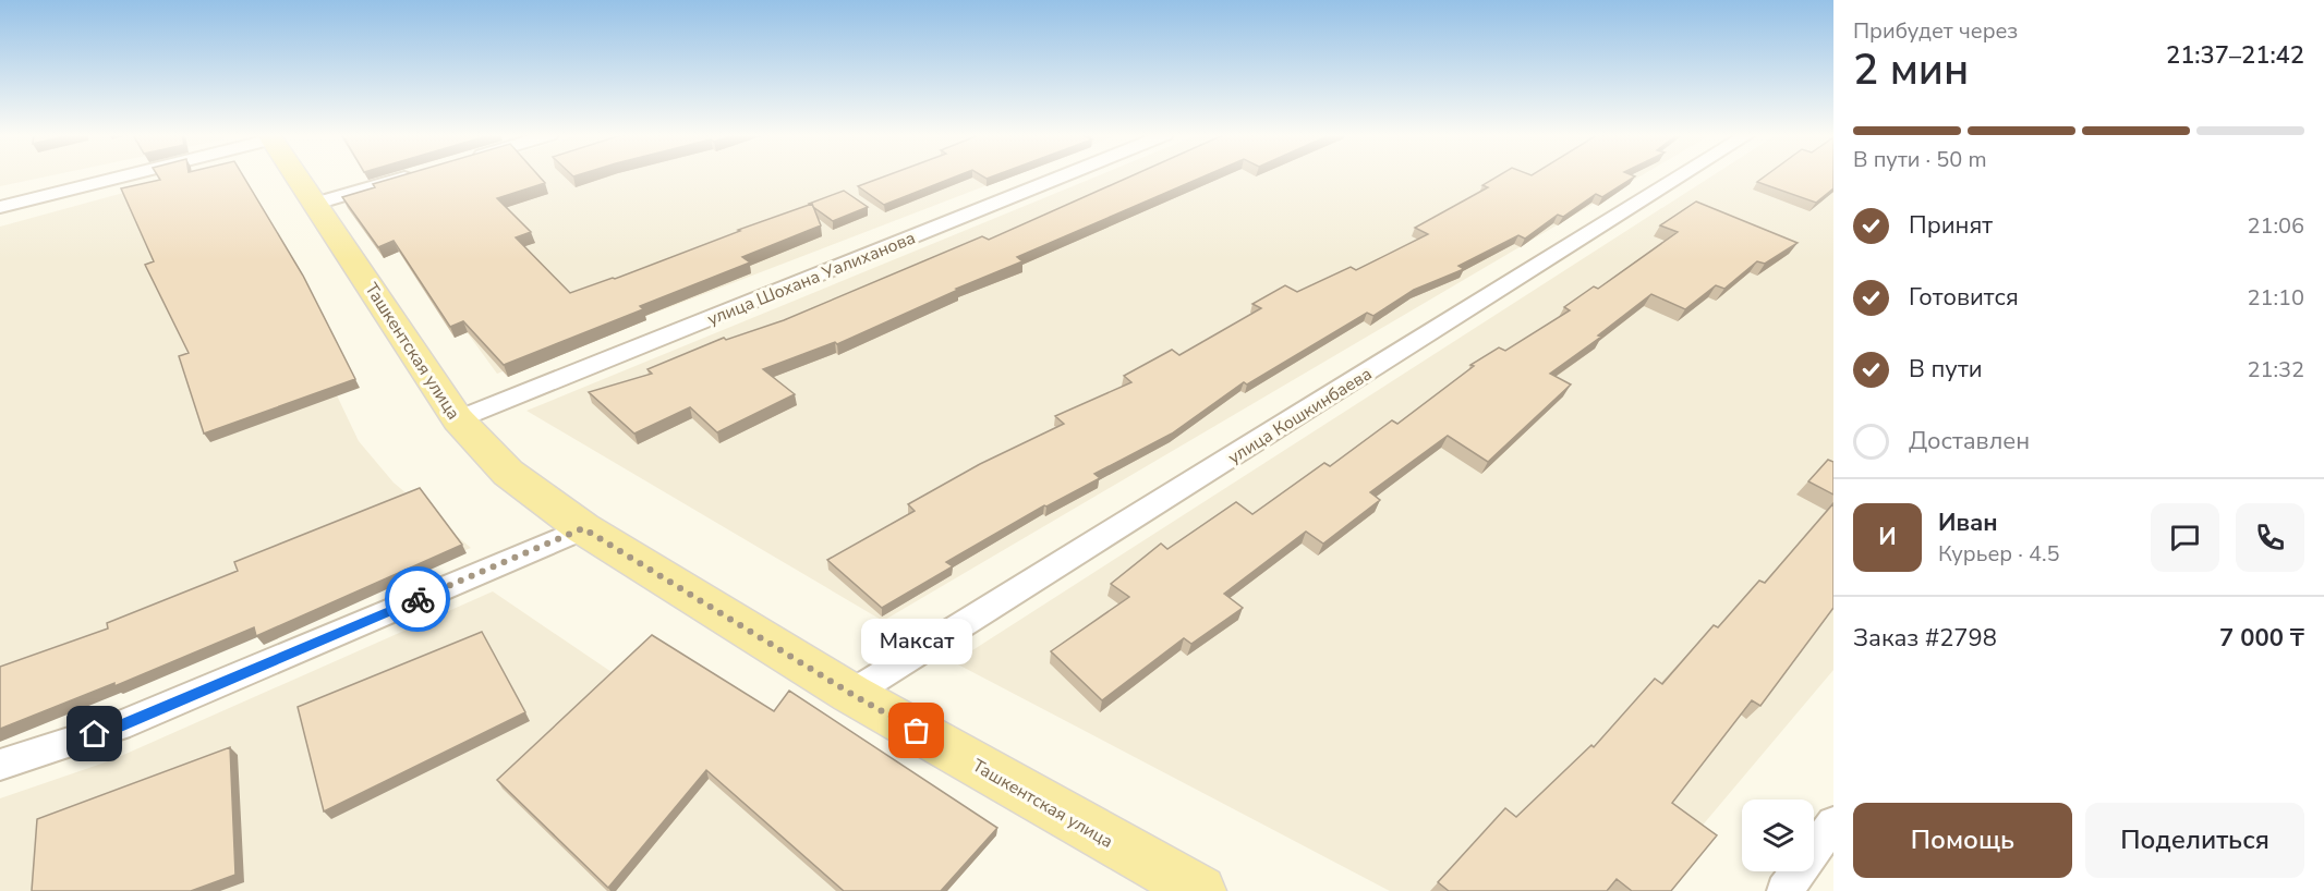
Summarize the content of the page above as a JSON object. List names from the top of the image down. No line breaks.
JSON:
{"streets":{"main road":["Ташкентская улица"],"street":["улица Шохана Уалиханова","улица Кошкинбаева"]},"crossings":[["улица Шохана Уалиханова","Ташкентская улица"],["Ташкентская улица","улица Кошкинбаева"]],"places":["Максат"],"page":{"heading":["2 мин","Прибудет через","21:37–21:42"],"panel":["Иван","Курьер · 4.5","Заказ #2798","7 000 ₸"],"bar":"В пути · 50 m","list":[["Принят","21:06"],["Готовится","21:10"],["В пути","21:32"],"Доставлен"],"round":"И","bubble":"Максат","buttons":["Помощь","Поделиться"]}}
